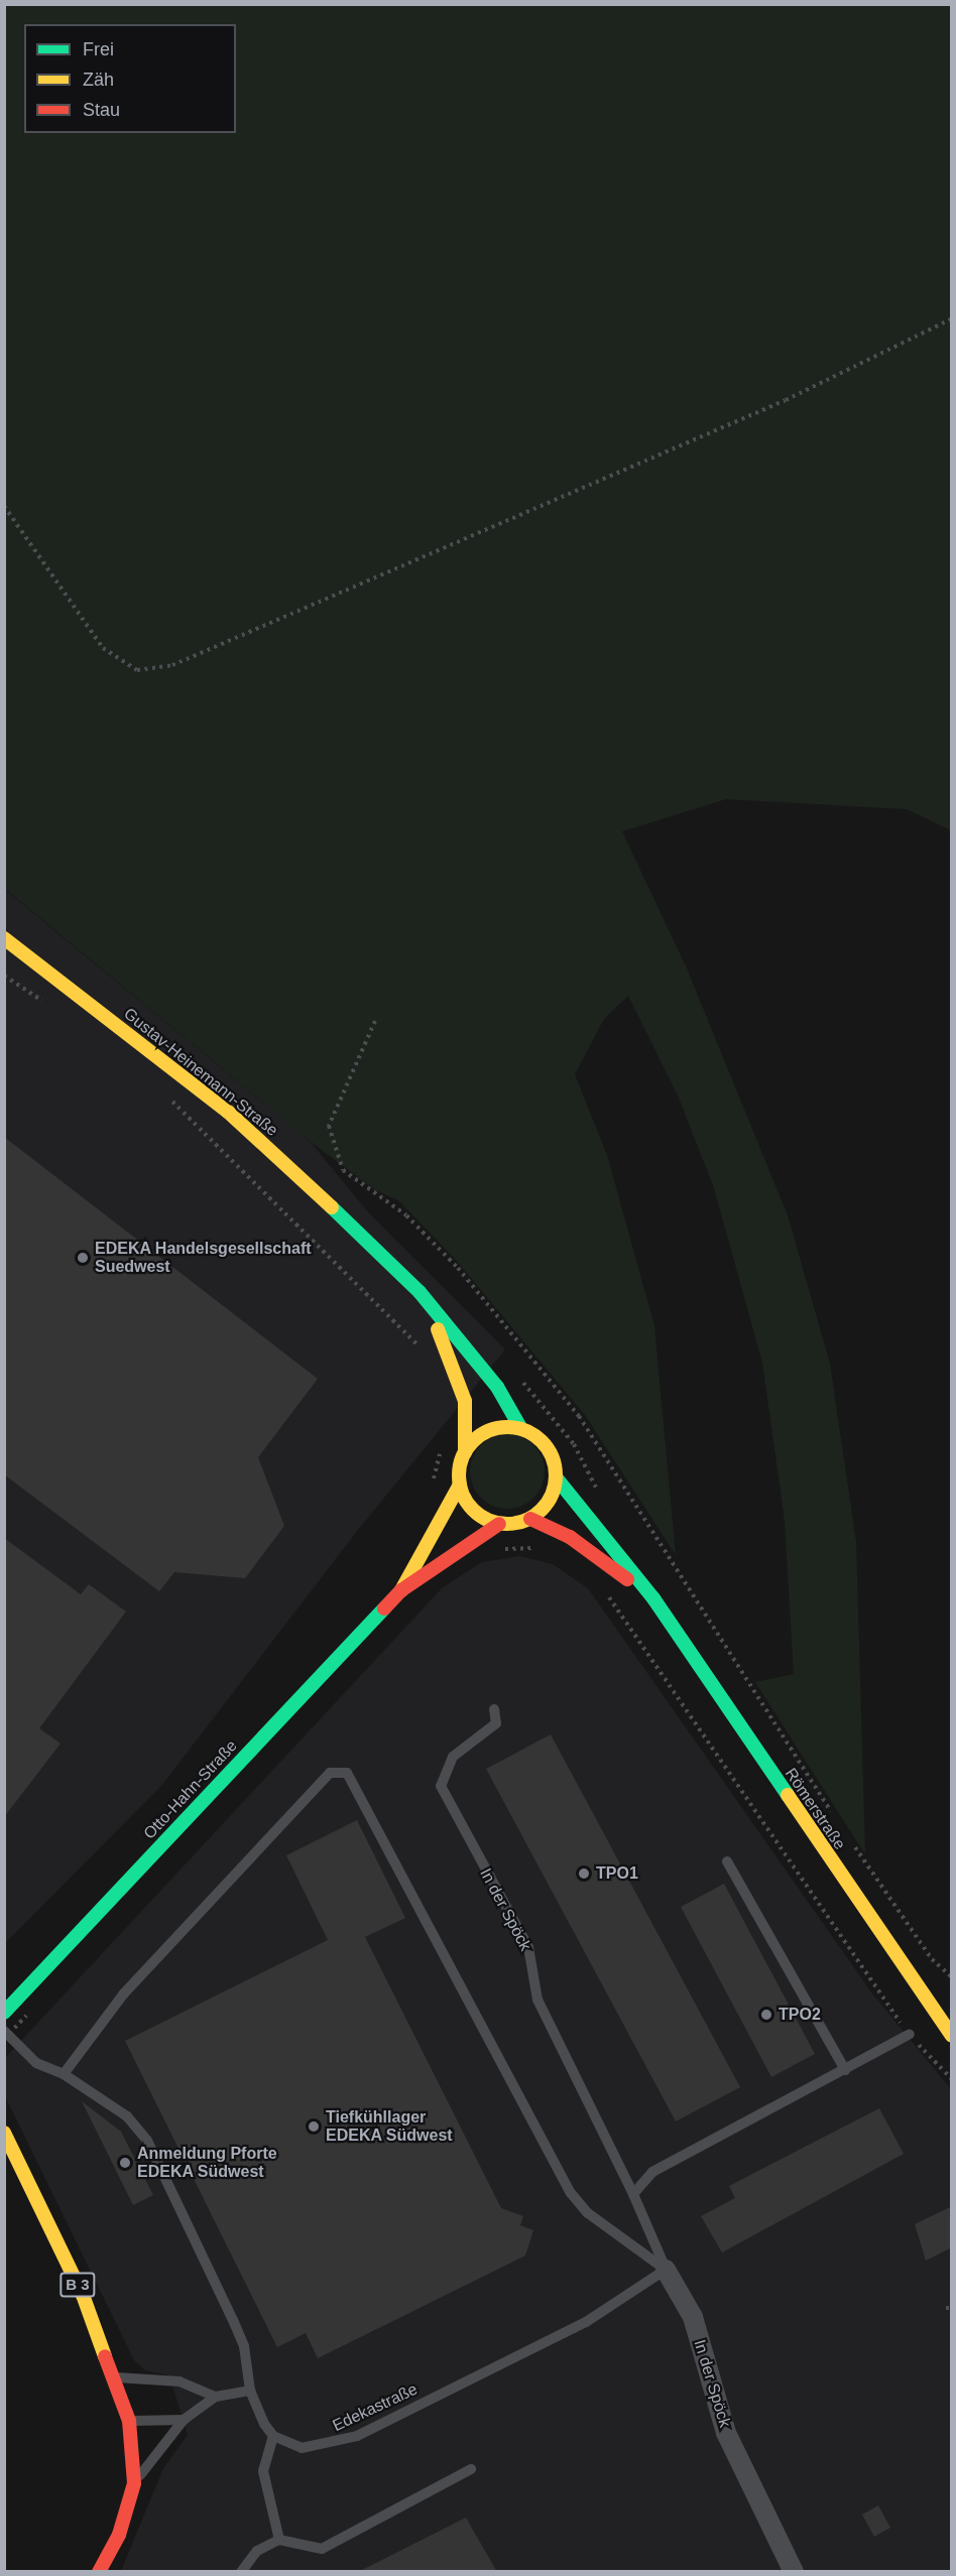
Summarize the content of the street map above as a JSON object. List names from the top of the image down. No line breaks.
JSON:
{"streets":{"street":["Gustav-Heinemann-Straße","Otto-Hahn-Straße","Römerstraße","In der Spöck","B 3"],"lane":["Edekastraße"]},"crossings":[["Gustav-Heinemann-Straße","Otto-Hahn-Straße"],["Gustav-Heinemann-Straße","Römerstraße"],["Otto-Hahn-Straße","Römerstraße"],["In der Spöck","Edekastraße"]],"places":["EDEKA Handelsgesellschaft Suedwest","TPO1","TPO2","Tiefkühllager EDEKA Südwest","Anmeldung Pforte EDEKA Südwest"],"legend":["Frei","Zäh","Stau"]}
